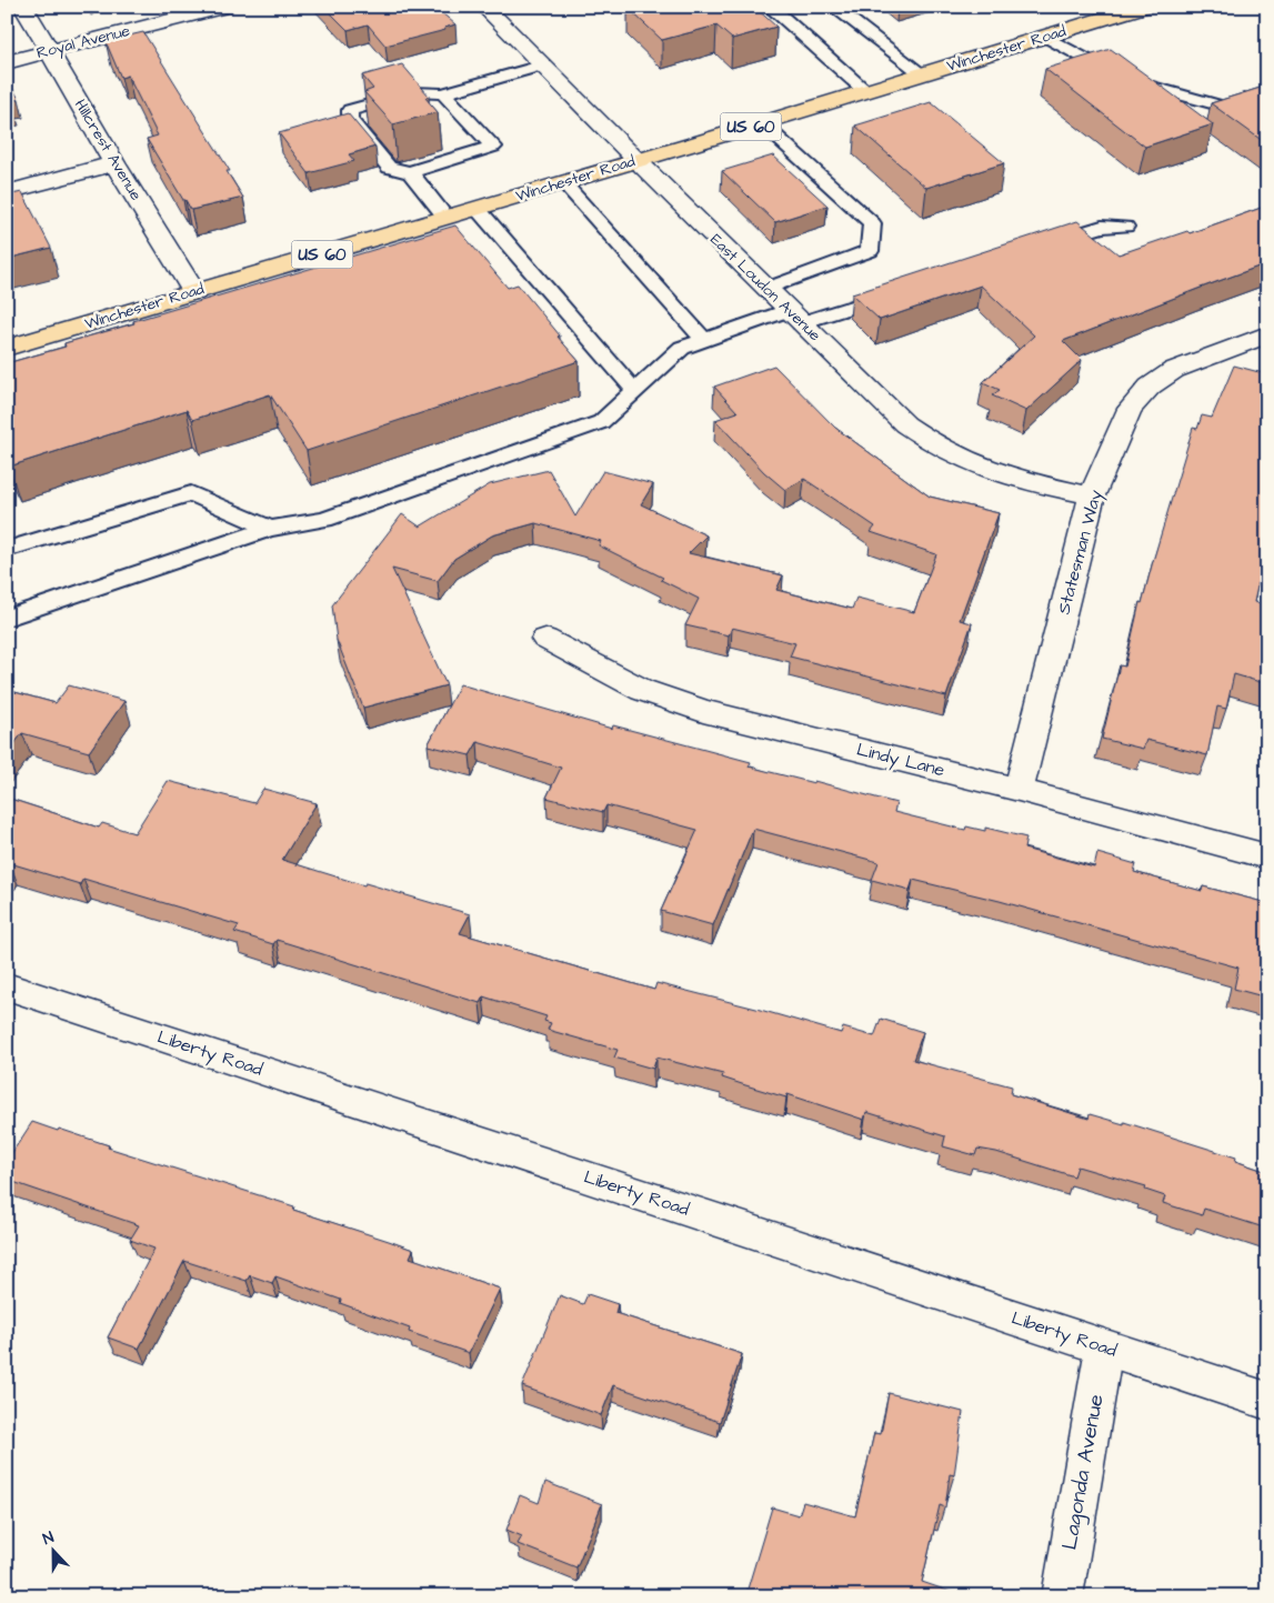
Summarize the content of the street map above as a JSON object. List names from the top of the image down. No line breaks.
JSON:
{"streets":{"main road":["Winchester Road","US 60"],"street":["Royal Avenue","Hillcrest Avenue","East Loudon Avenue","Statesman Way","Lindy Lane","Liberty Road","Lagonda Avenue"]},"crossings":[["Royal Avenue","Hillcrest Avenue"],["Winchester Road","Hillcrest Avenue"],["Winchester Road","East Loudon Avenue"],["East Loudon Avenue","Statesman Way"],["Statesman Way","Lindy Lane"],["Liberty Road","Lagonda Avenue"]],"north":"top"}
